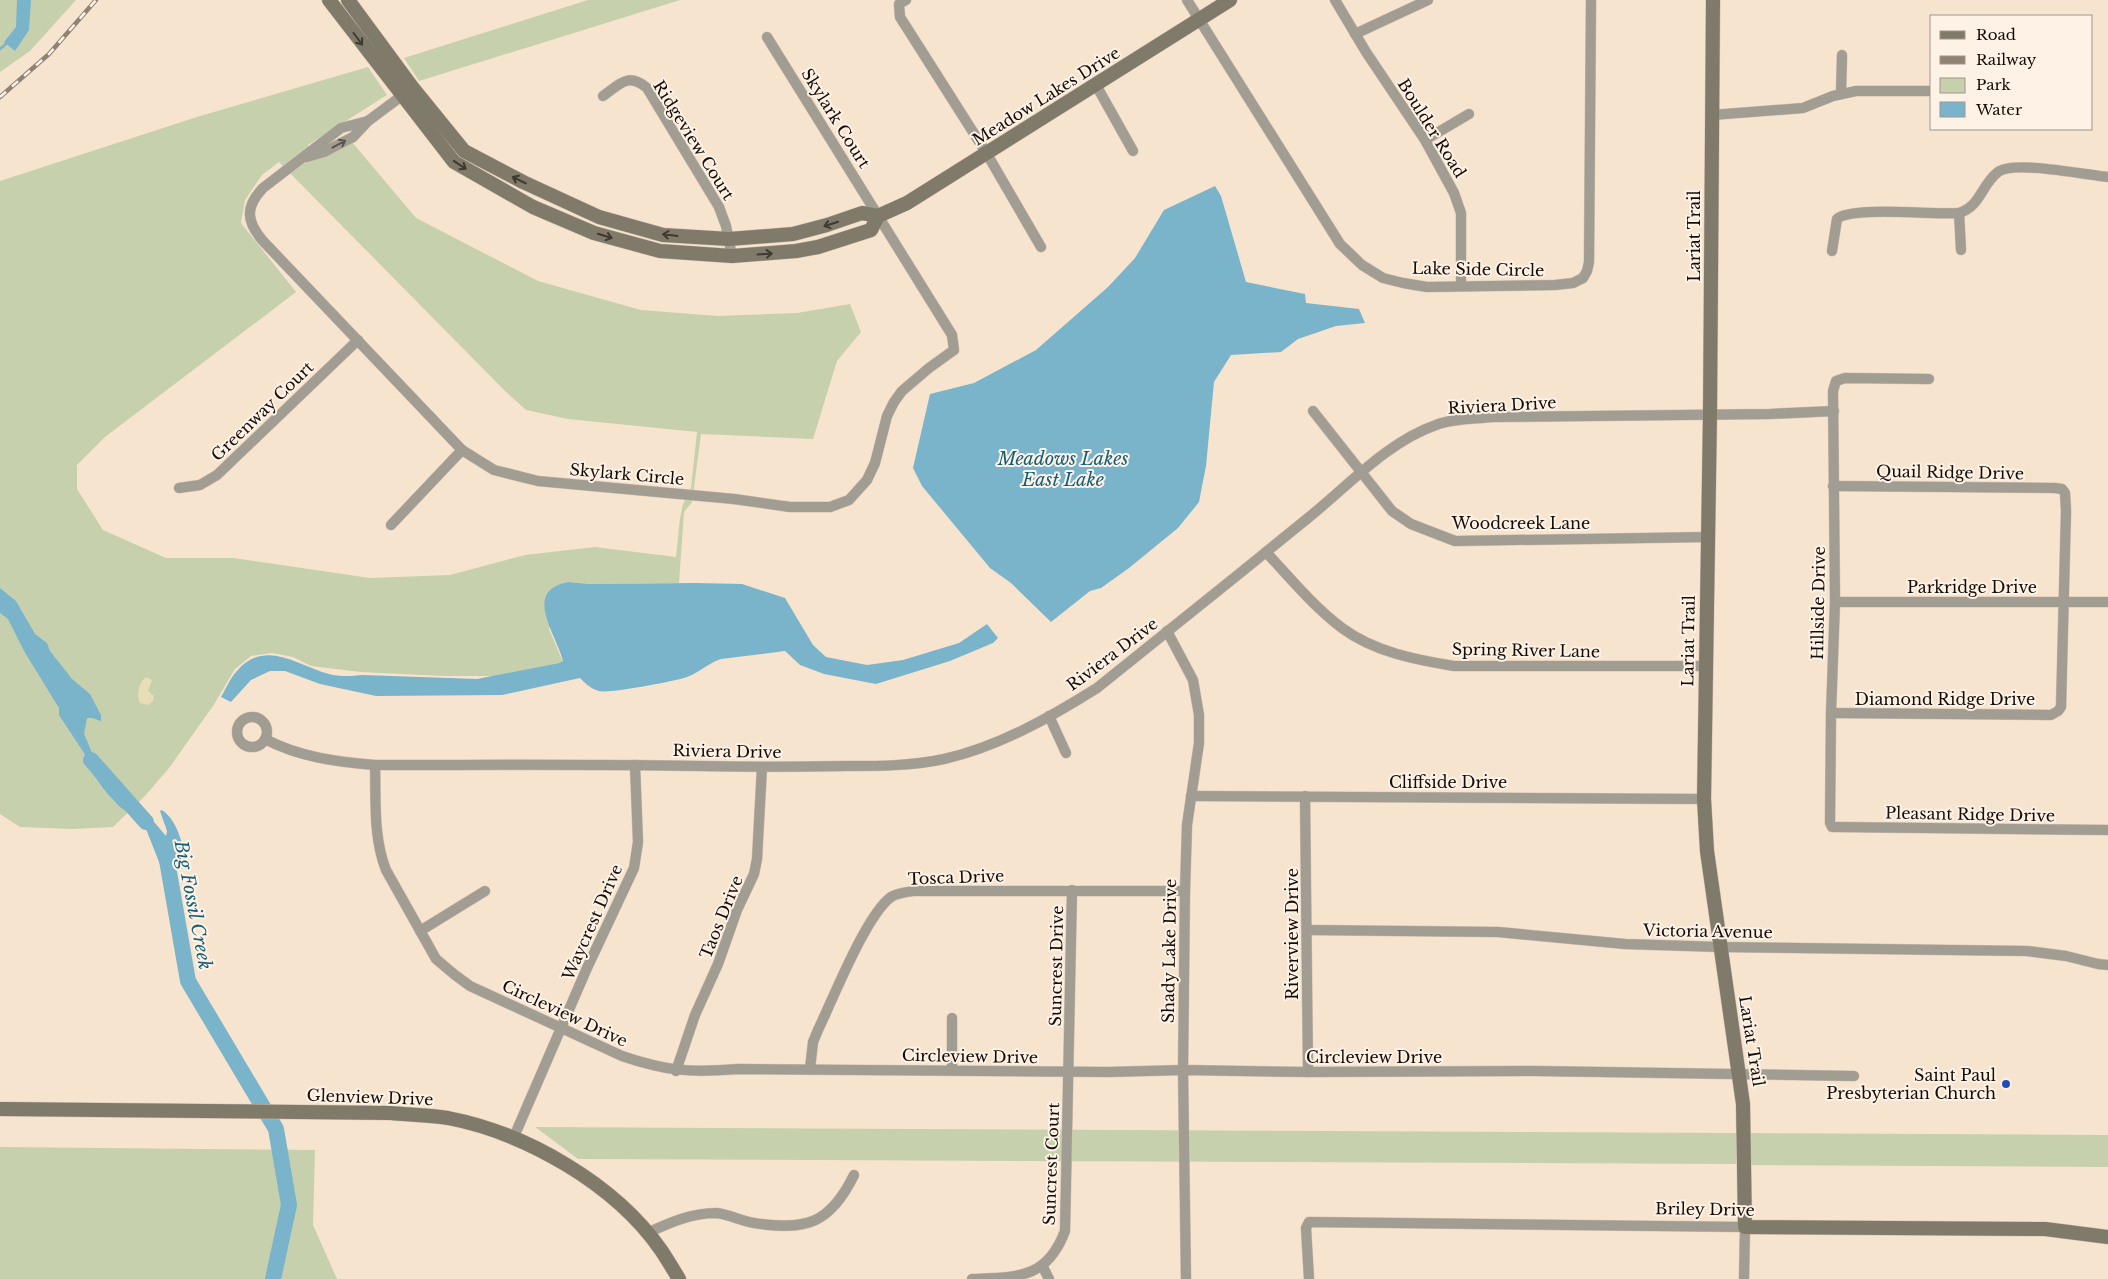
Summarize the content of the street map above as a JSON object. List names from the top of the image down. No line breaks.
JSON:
{"streets":{"street":["Meadow Lakes Drive","Skylark Court","Boulder Road","Ridgeview Court","Lariat Trail","Lake Side Circle","Riviera Drive","Greenway Court","Quail Ridge Drive","Skylark Circle","Woodcreek Lane","Parkridge Drive","Hillside Drive","Spring River Lane","Diamond Ridge Drive","Cliffside Drive","Pleasant Ridge Drive","Tosca Drive","Taos Drive","Waycrest Drive","Victoria Avenue","Riverview Drive","Shady Lake Drive","Suncrest Drive","Circleview Drive","Glenview Drive","Suncrest Court","Briley Drive"]},"crossings":[["Meadow Lakes Drive","Skylark Court"],["Meadow Lakes Drive","Ridgeview Court"],["Meadow Lakes Drive","Lake Side Circle"],["Meadow Lakes Drive","Skylark Circle"],["Skylark Court","Skylark Circle"],["Boulder Road","Lake Side Circle"],["Lariat Trail","Riviera Drive"],["Lariat Trail","Woodcreek Lane"],["Lariat Trail","Spring River Lane"],["Lariat Trail","Cliffside Drive"],["Lariat Trail","Victoria Avenue"],["Lariat Trail","Circleview Drive"],["Lariat Trail","Briley Drive"],["Riviera Drive","Woodcreek Lane"],["Riviera Drive","Hillside Drive"],["Riviera Drive","Spring River Lane"],["Riviera Drive","Taos Drive"],["Riviera Drive","Waycrest Drive"],["Riviera Drive","Shady Lake Drive"],["Riviera Drive","Circleview Drive"],["Greenway Court","Skylark Circle"],["Quail Ridge Drive","Parkridge Drive"],["Quail Ridge Drive","Hillside Drive"],["Quail Ridge Drive","Diamond Ridge Drive"],["Parkridge Drive","Hillside Drive"],["Parkridge Drive","Diamond Ridge Drive"],["Hillside Drive","Diamond Ridge Drive"],["Hillside Drive","Pleasant Ridge Drive"],["Cliffside Drive","Riverview Drive"],["Cliffside Drive","Shady Lake Drive"],["Tosca Drive","Shady Lake Drive"],["Tosca Drive","Suncrest Drive"],["Tosca Drive","Circleview Drive"],["Taos Drive","Circleview Drive"],["Waycrest Drive","Circleview Drive"],["Waycrest Drive","Glenview Drive"],["Victoria Avenue","Riverview Drive"],["Riverview Drive","Circleview Drive"],["Shady Lake Drive","Circleview Drive"],["Suncrest Drive","Circleview Drive"],["Suncrest Drive","Suncrest Court"],["Circleview Drive","Suncrest Court"]],"water":["Meadows Lakes East Lake","Big Fossil Creek"],"places":["Saint Paul Presbyterian Church"],"legend":["Road","Railway","Park","Water"]}
